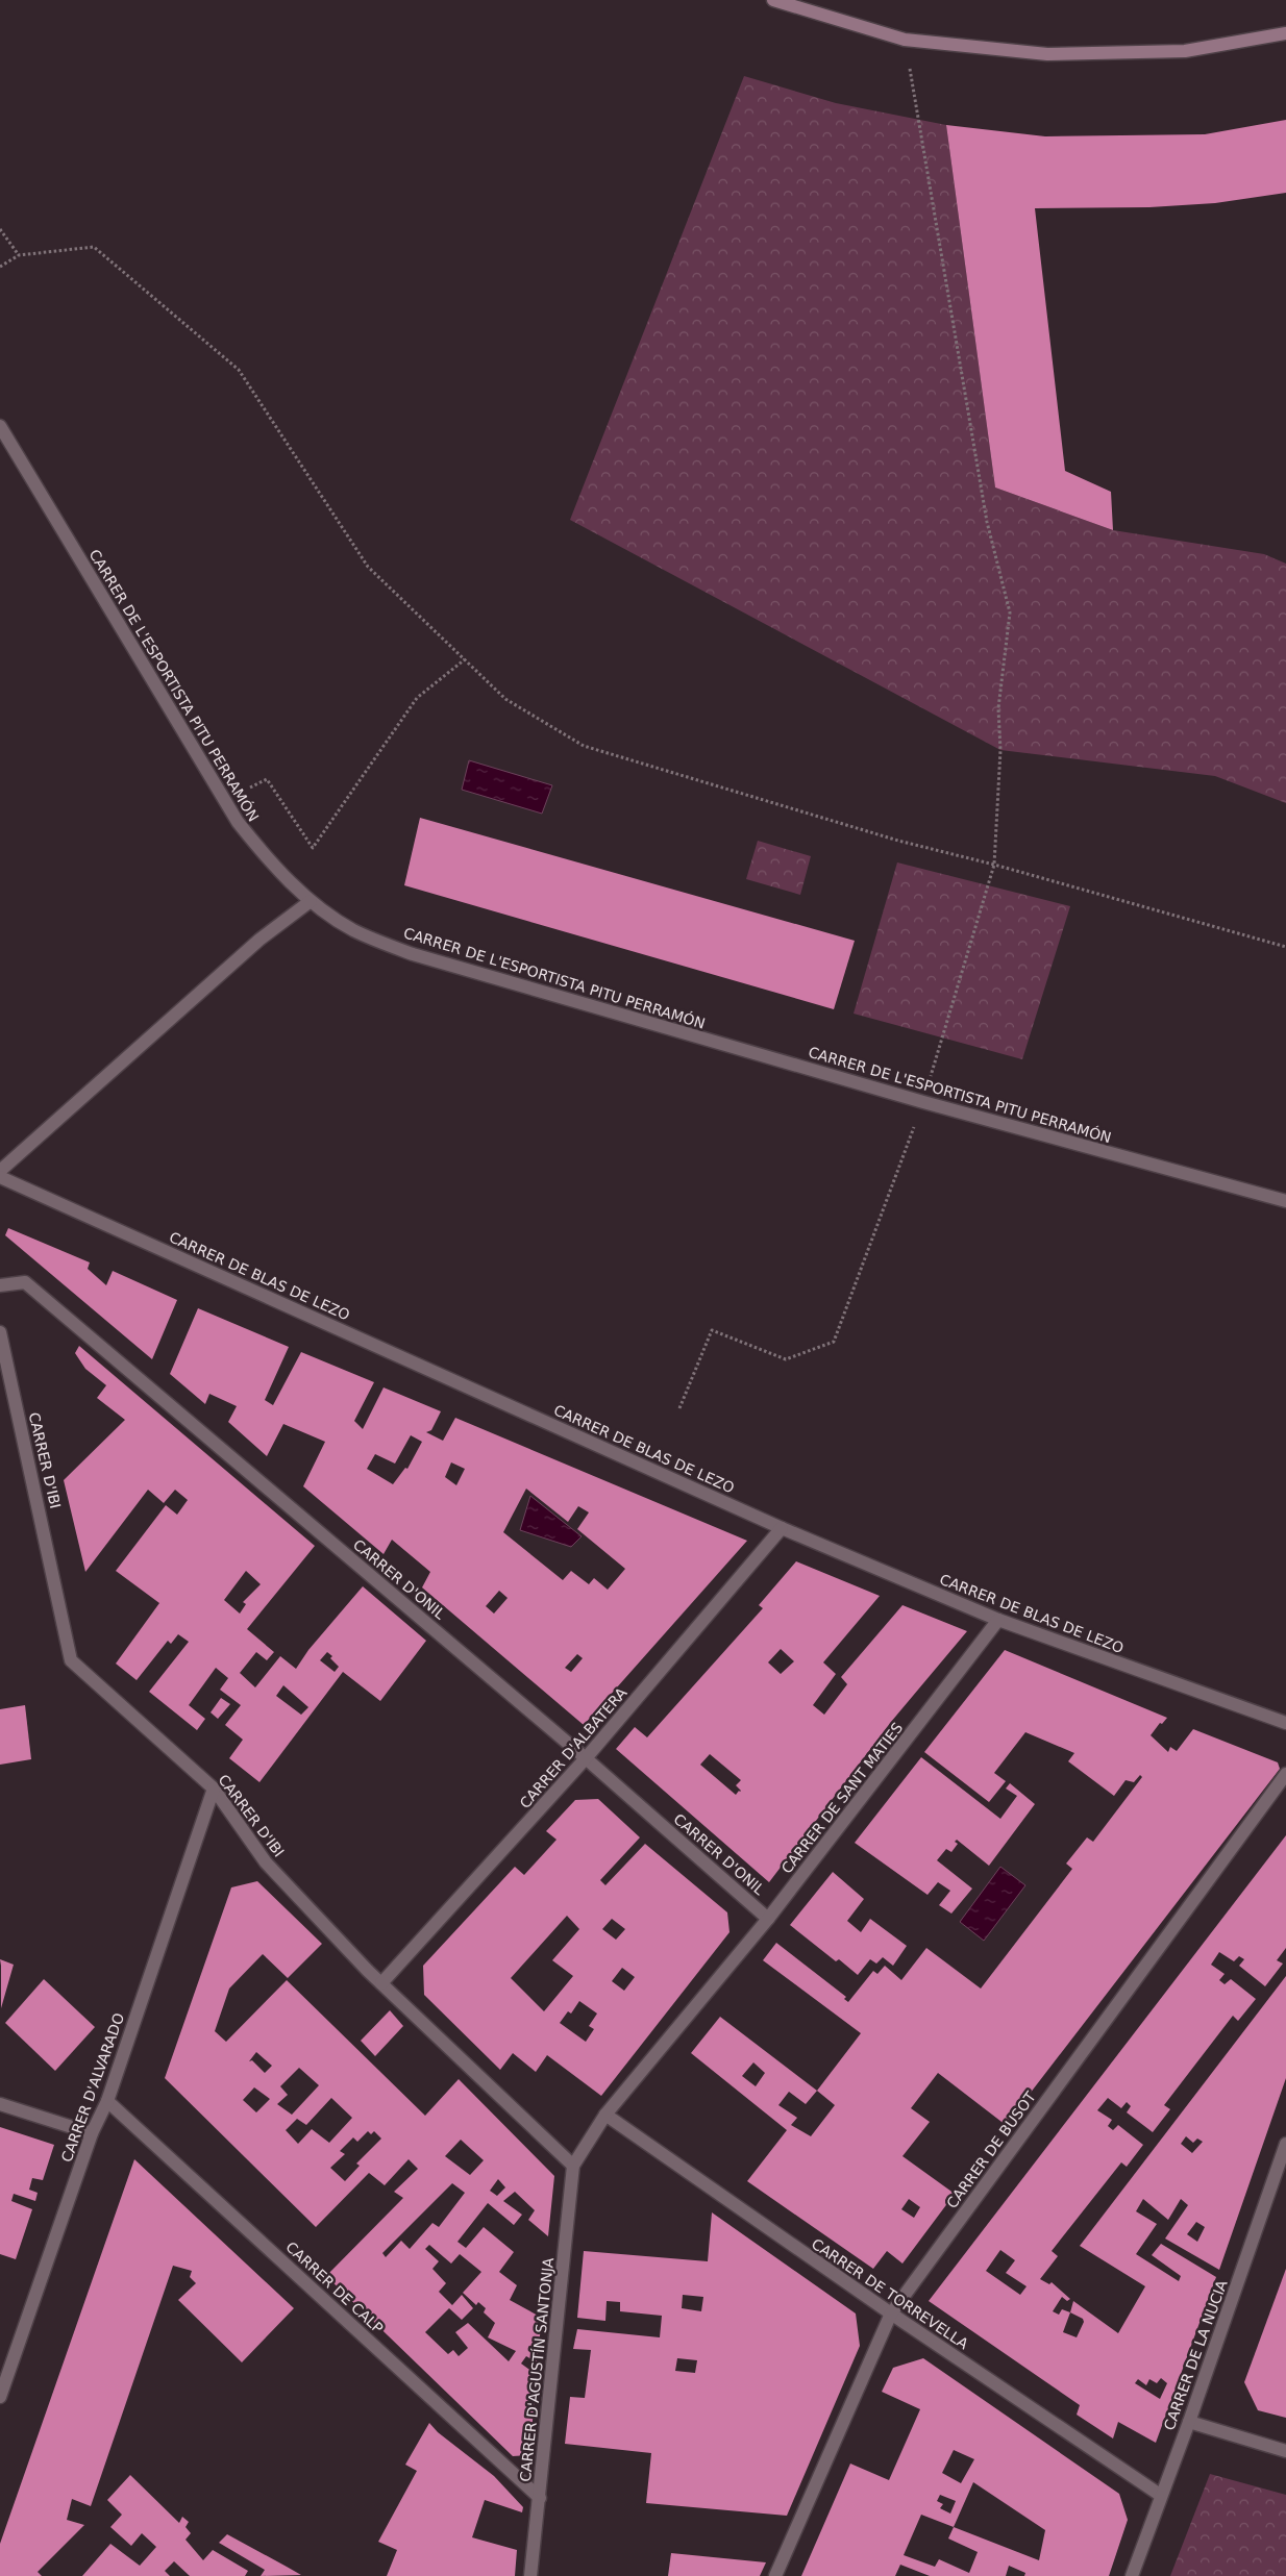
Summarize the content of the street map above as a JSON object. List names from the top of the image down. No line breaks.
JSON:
{"streets":{"street":["CARRER DE L'ESPORTISTA PITU PERRAMÓN","CARRER DE BLAS DE LEZO","CARRER D'IBI","CARRER D'ONIL","CARRER D'ALBATERA","CARRER DE SANT MATIES","CARRER D'ALVARADO","CARRER DE BUSOT","CARRER DE CALP","CARRER DE TORREVELLA","CARRER DE LA NUCIA","CARRER D'AGUSTÍN SANTONJA"]},"crossings":[["CARRER DE BLAS DE LEZO","CARRER D'ALBATERA"],["CARRER DE BLAS DE LEZO","CARRER DE SANT MATIES"],["CARRER D'IBI","CARRER D'ALBATERA"],["CARRER D'IBI","CARRER DE SANT MATIES"],["CARRER D'IBI","CARRER D'ALVARADO"],["CARRER D'IBI","CARRER D'AGUSTÍN SANTONJA"],["CARRER D'ONIL","CARRER D'ALBATERA"],["CARRER D'ONIL","CARRER DE SANT MATIES"],["CARRER DE SANT MATIES","CARRER DE TORREVELLA"],["CARRER DE SANT MATIES","CARRER D'AGUSTÍN SANTONJA"],["CARRER D'ALVARADO","CARRER DE CALP"],["CARRER DE BUSOT","CARRER DE TORREVELLA"],["CARRER DE CALP","CARRER D'AGUSTÍN SANTONJA"],["CARRER DE TORREVELLA","CARRER DE LA NUCIA"]]}
